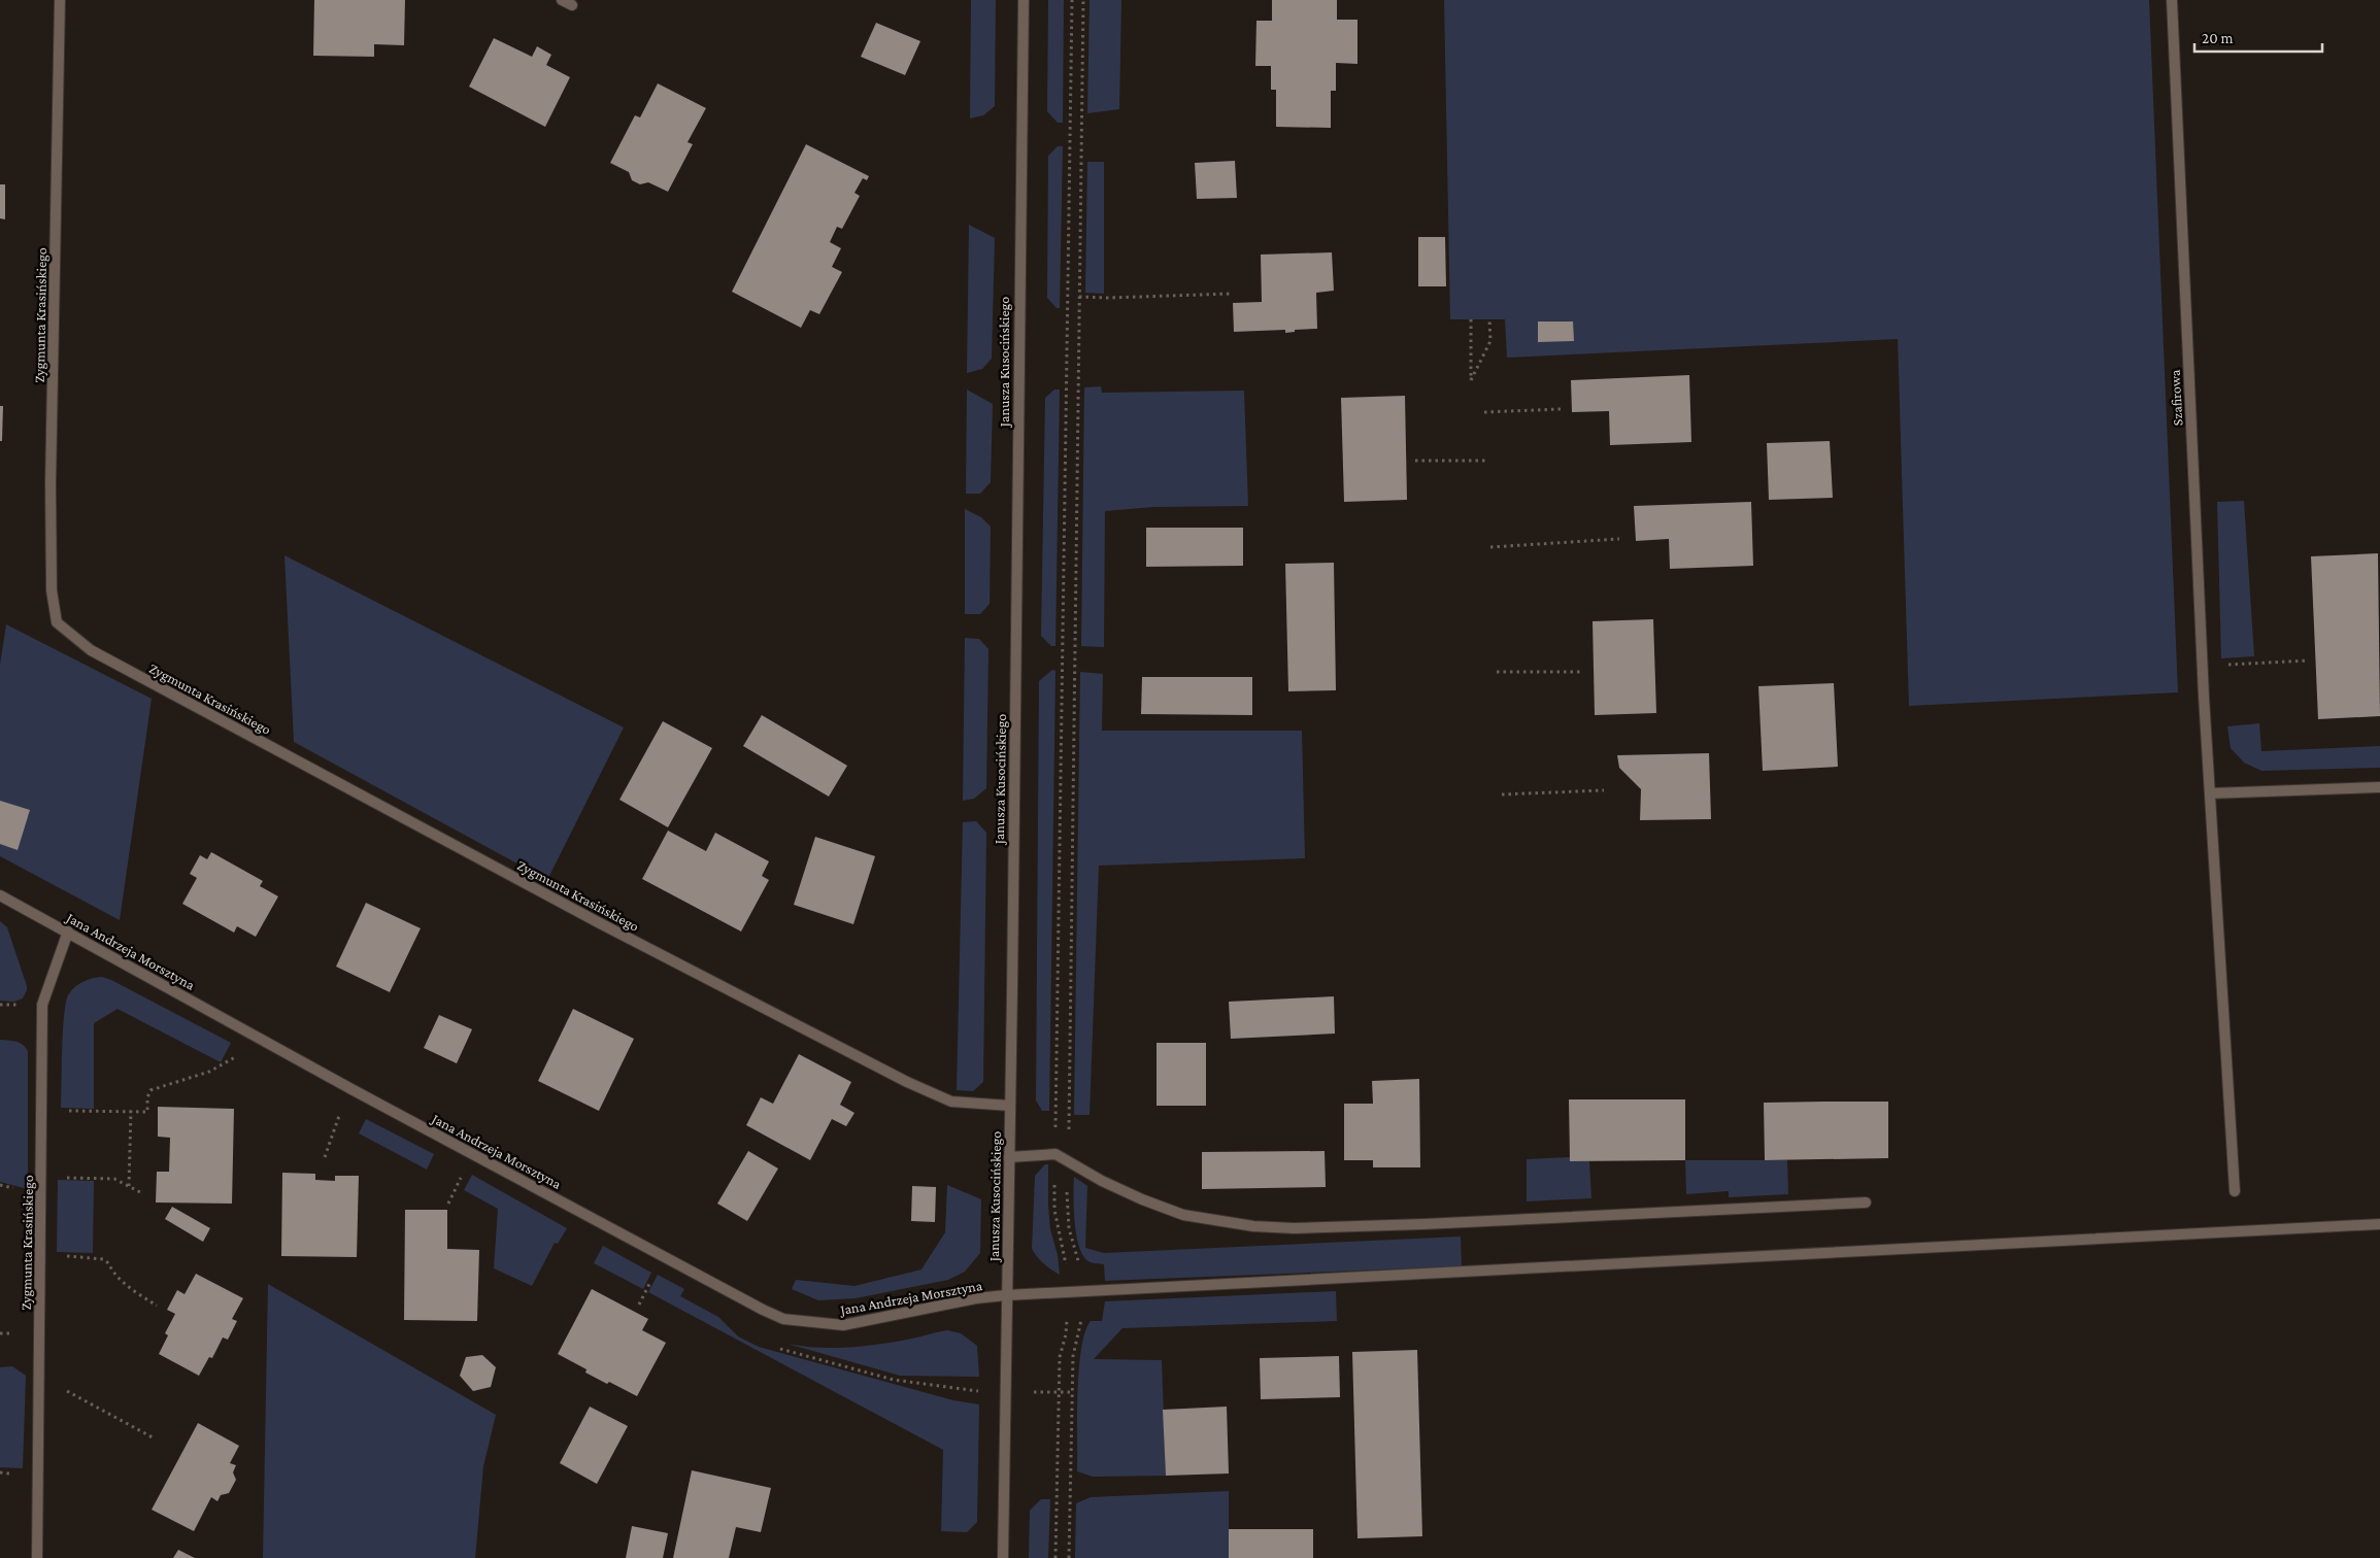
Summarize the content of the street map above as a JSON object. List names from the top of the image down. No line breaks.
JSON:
{"streets":{"street":["Zygmunta Krasińskiego","Janusza Kusocińskiego","Szafirowa","Jana Andrzeja Morsztyna"]},"crossings":[["Zygmunta Krasińskiego","Janusza Kusocińskiego"],["Zygmunta Krasińskiego","Jana Andrzeja Morsztyna"],["Janusza Kusocińskiego","Jana Andrzeja Morsztyna"]],"scale_bar":"20 m"}
